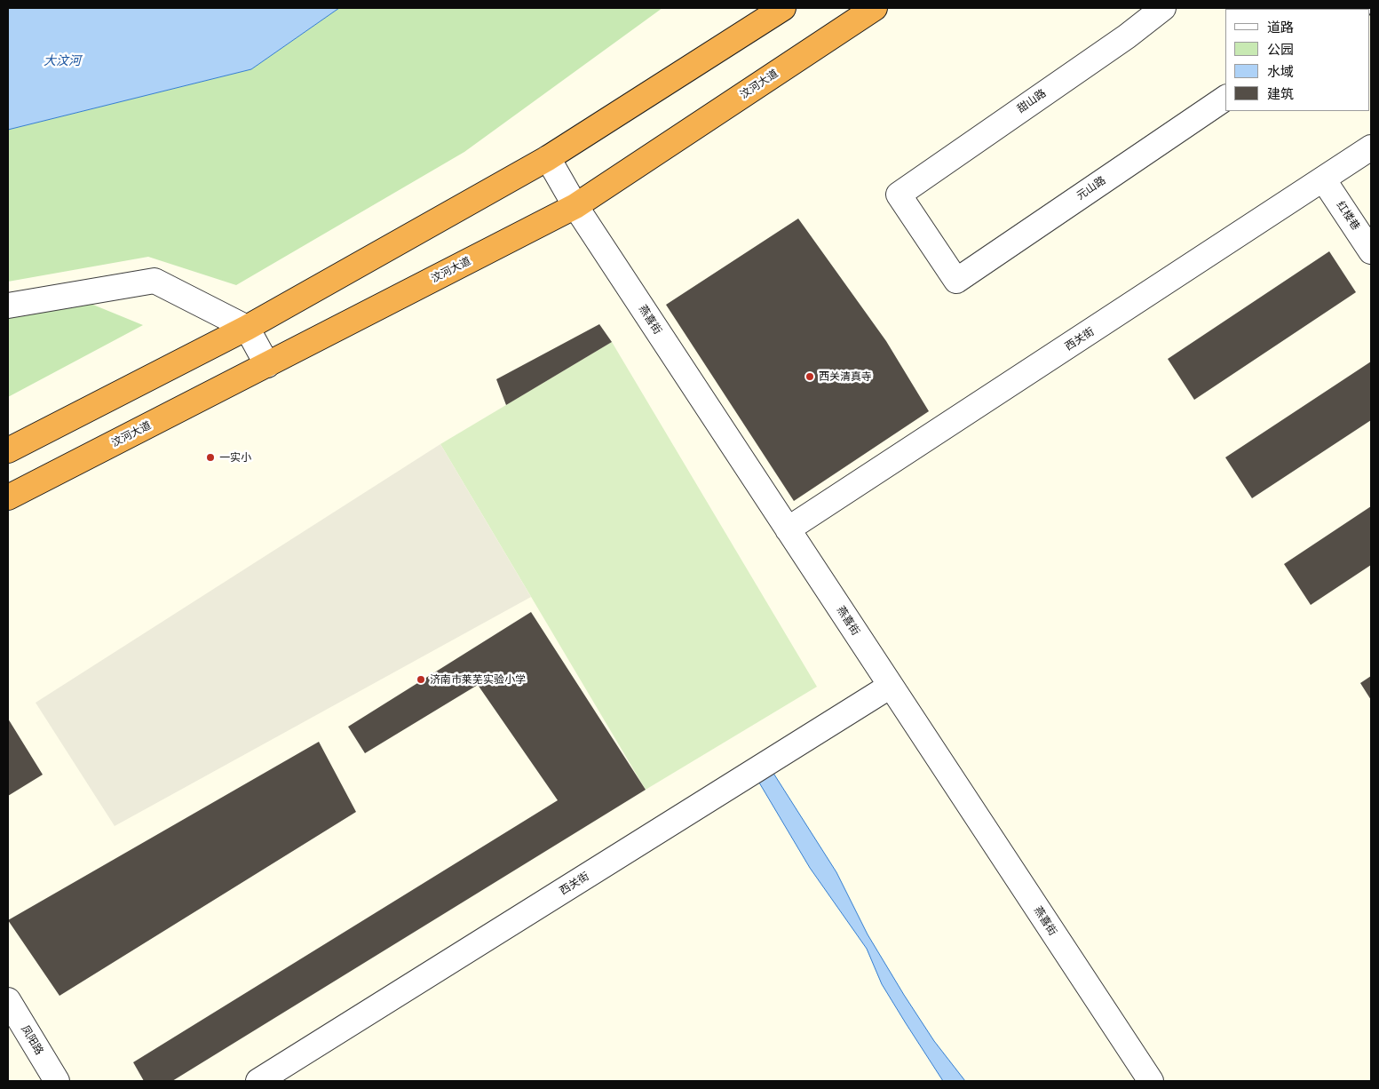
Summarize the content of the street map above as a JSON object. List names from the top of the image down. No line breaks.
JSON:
{"streets":{"highway":["汶河大道"],"street":["甜山路","元山路","红楼巷","燕喜街","西关街","凤阳路"]},"crossings":[["汶河大道","燕喜街"],["甜山路","元山路"],["红楼巷","西关街"],["燕喜街","西关街"]],"water":["大汶河"],"places":["西关清真寺","一实小","济南市莱芜实验小学"],"legend":["道路","公园","水域","建筑"]}
